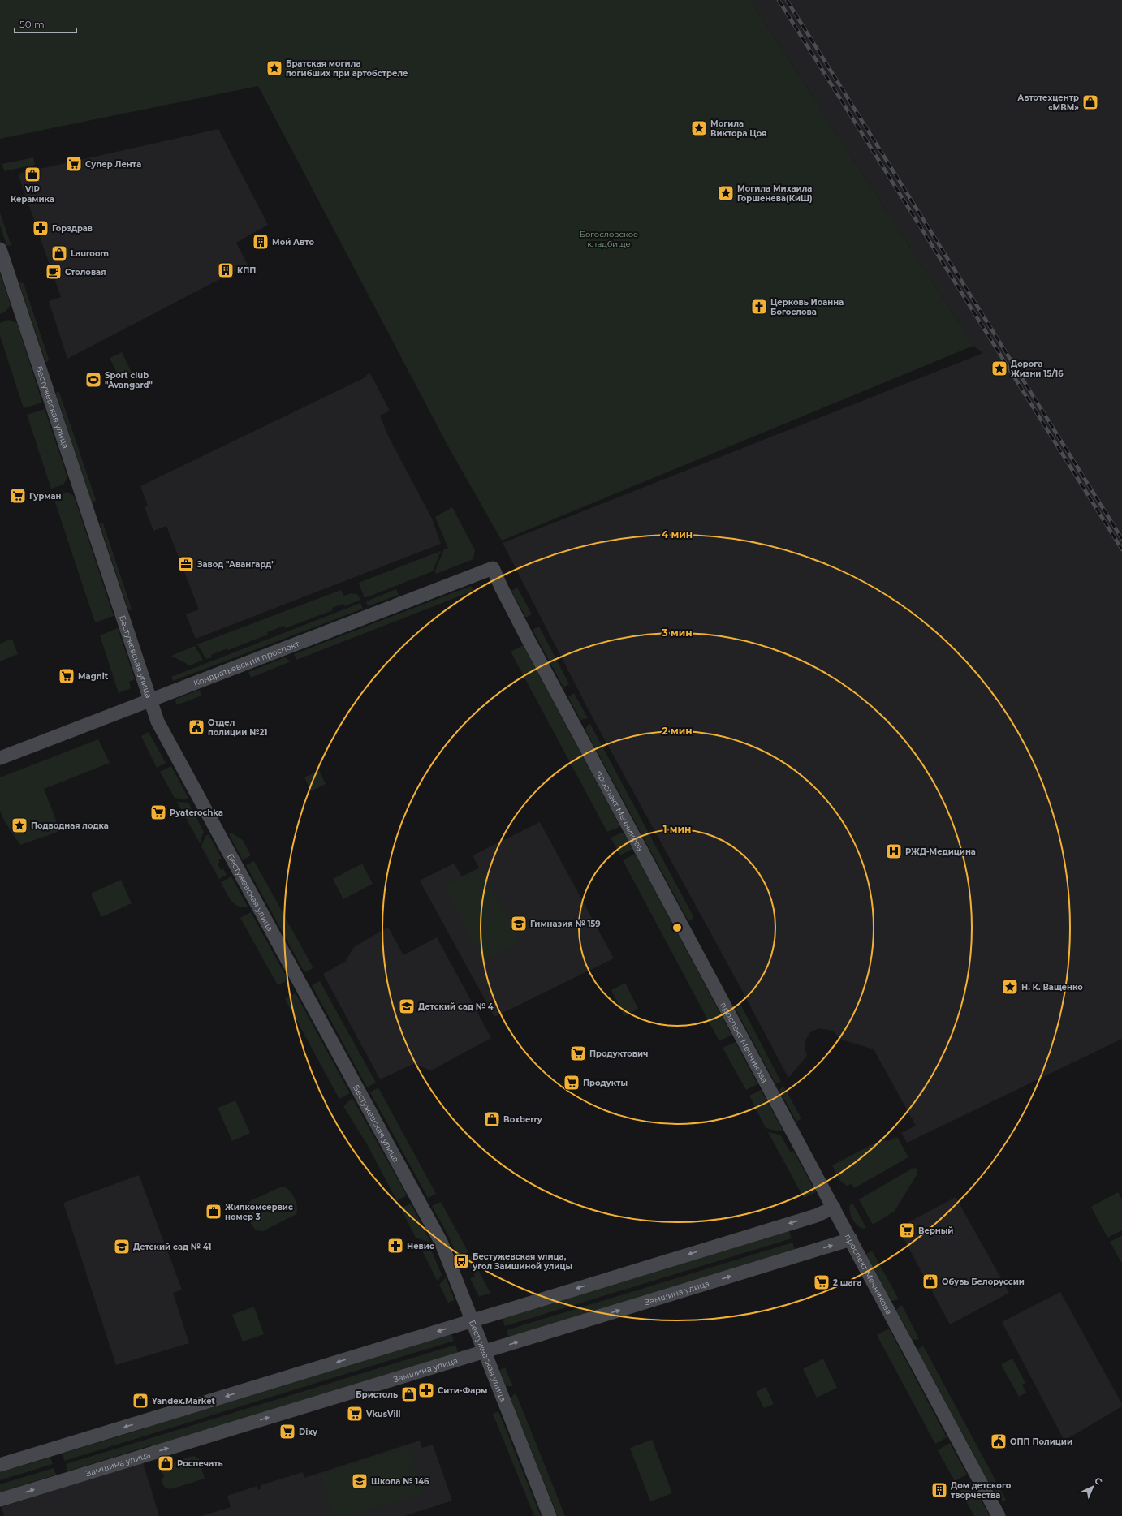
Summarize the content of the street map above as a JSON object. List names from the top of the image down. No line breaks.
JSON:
{"streets":{"street":["Бестужевская улица","Кондратьевский проспект","проспект Мечникова","Замшина улица"]},"crossings":[["Бестужевская улица","Кондратьевский проспект"],["Бестужевская улица","Замшина улица"],["Кондратьевский проспект","проспект Мечникова"],["проспект Мечникова","Замшина улица"]],"parks":["Богословское кладбище"],"places":{"place":["Братская могила погибших при артобстреле","Могила Виктора Цоя","Могила Михаила Горшенева(КиШ)","Дорога Жизни 15/16","Подводная лодка","Н. К. Ващенко"],"shop":["Автотехцентр «МВМ»","VIP Керамика","Lauroom","Boxberry","Обувь Белоруссии","Бристоль","Yandex.Market","Роспечать"],"supermarket":["Супер Лента","Гурман","Magnit","Pyaterochka","Продуктович","Продукты","Верный","2 шага","VkusVill","Dixy"],"pharmacy":["Горздрав","Невис","Сити-Фарм"],"building":["Мой Авто","КПП","Дом детского творчества"],"cafe":["Столовая"],"church":["Церковь Иоанна Богослова"],"sports":["Sport club \"Avangard\""],"office":["Завод \"Авангард\"","Жилкомсервис номер 3"],"public building":["Отдел полиции №21","ОПП Полиции"],"hospital":["РЖД-Медицина"],"school or university":["Гимназия № 159","Детский сад № 4","Детский сад № 41","Школа № 146"],"bus stop":["Бестужевская улица, угол Замшиной улицы"]},"scale_bar":"50 m","north":"top right","rings":["4 мин","3 мин","2 мин","1 мин"]}
